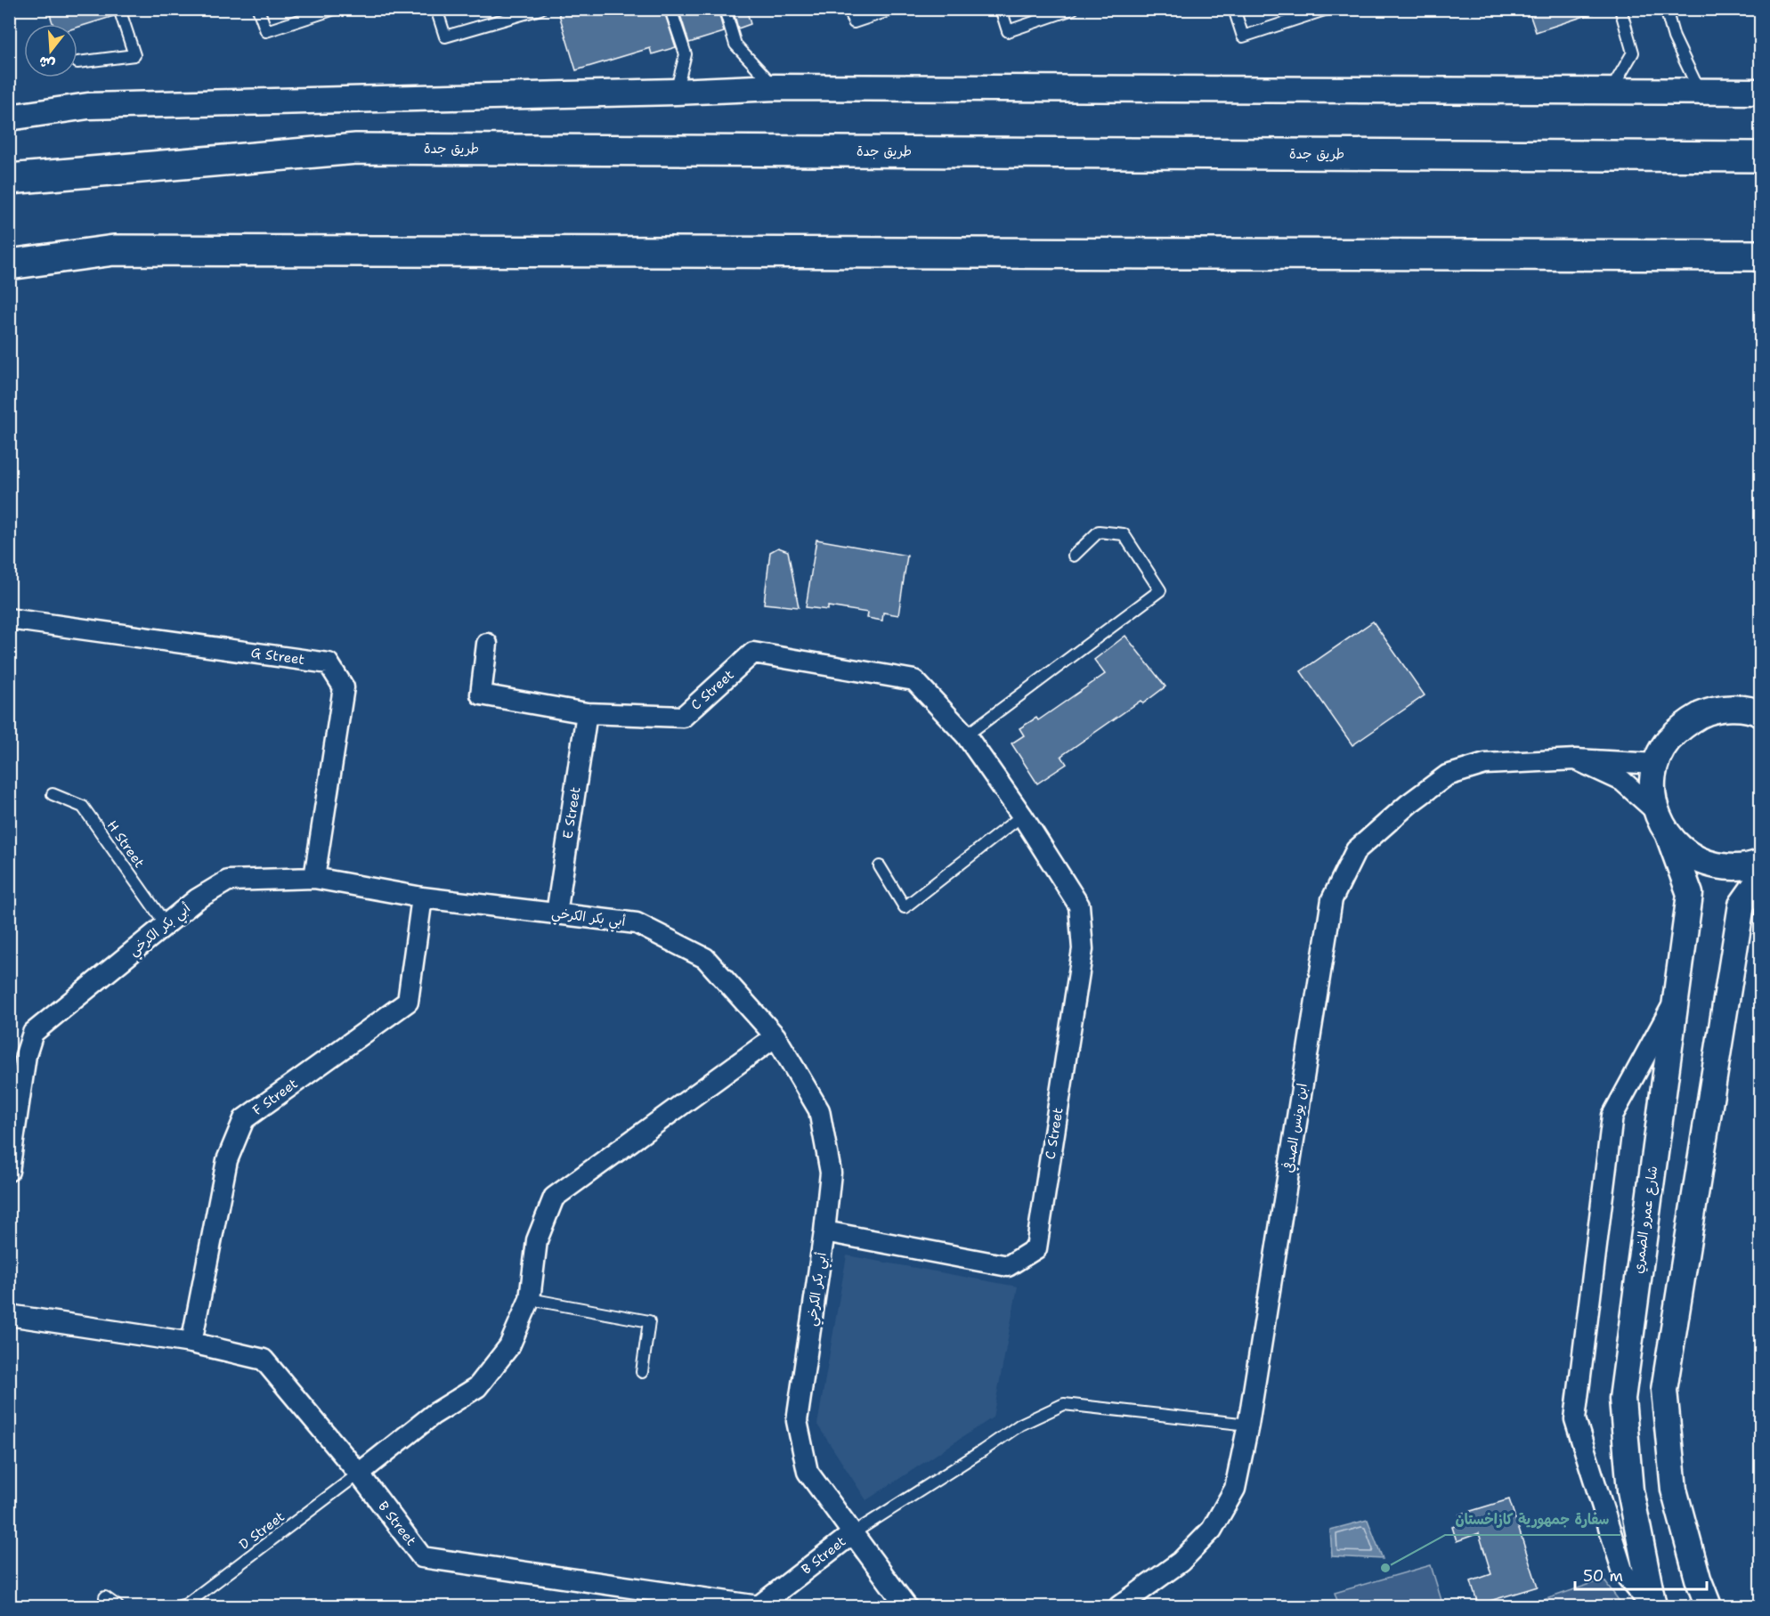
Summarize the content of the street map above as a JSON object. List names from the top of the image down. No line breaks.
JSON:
{"streets":{"highway":["طريق جدة"],"street":["G Street","C Street","E Street","أبي بكر الكرخي","F Street","ابن يونس الصدفي","شارع عمرو الضمري","B Street"],"lane":["H Street","D Street"]},"crossings":[["G Street","أبي بكر الكرخي"],["C Street","E Street"],["C Street","أبي بكر الكرخي"],["E Street","أبي بكر الكرخي"],["H Street","أبي بكر الكرخي"],["أبي بكر الكرخي","F Street"],["أبي بكر الكرخي","B Street"],["F Street","B Street"],["B Street","D Street"]],"places":["سفارة جمهورية كازاخستان"],"scale_bar":"50 m","north":"bottom"}
